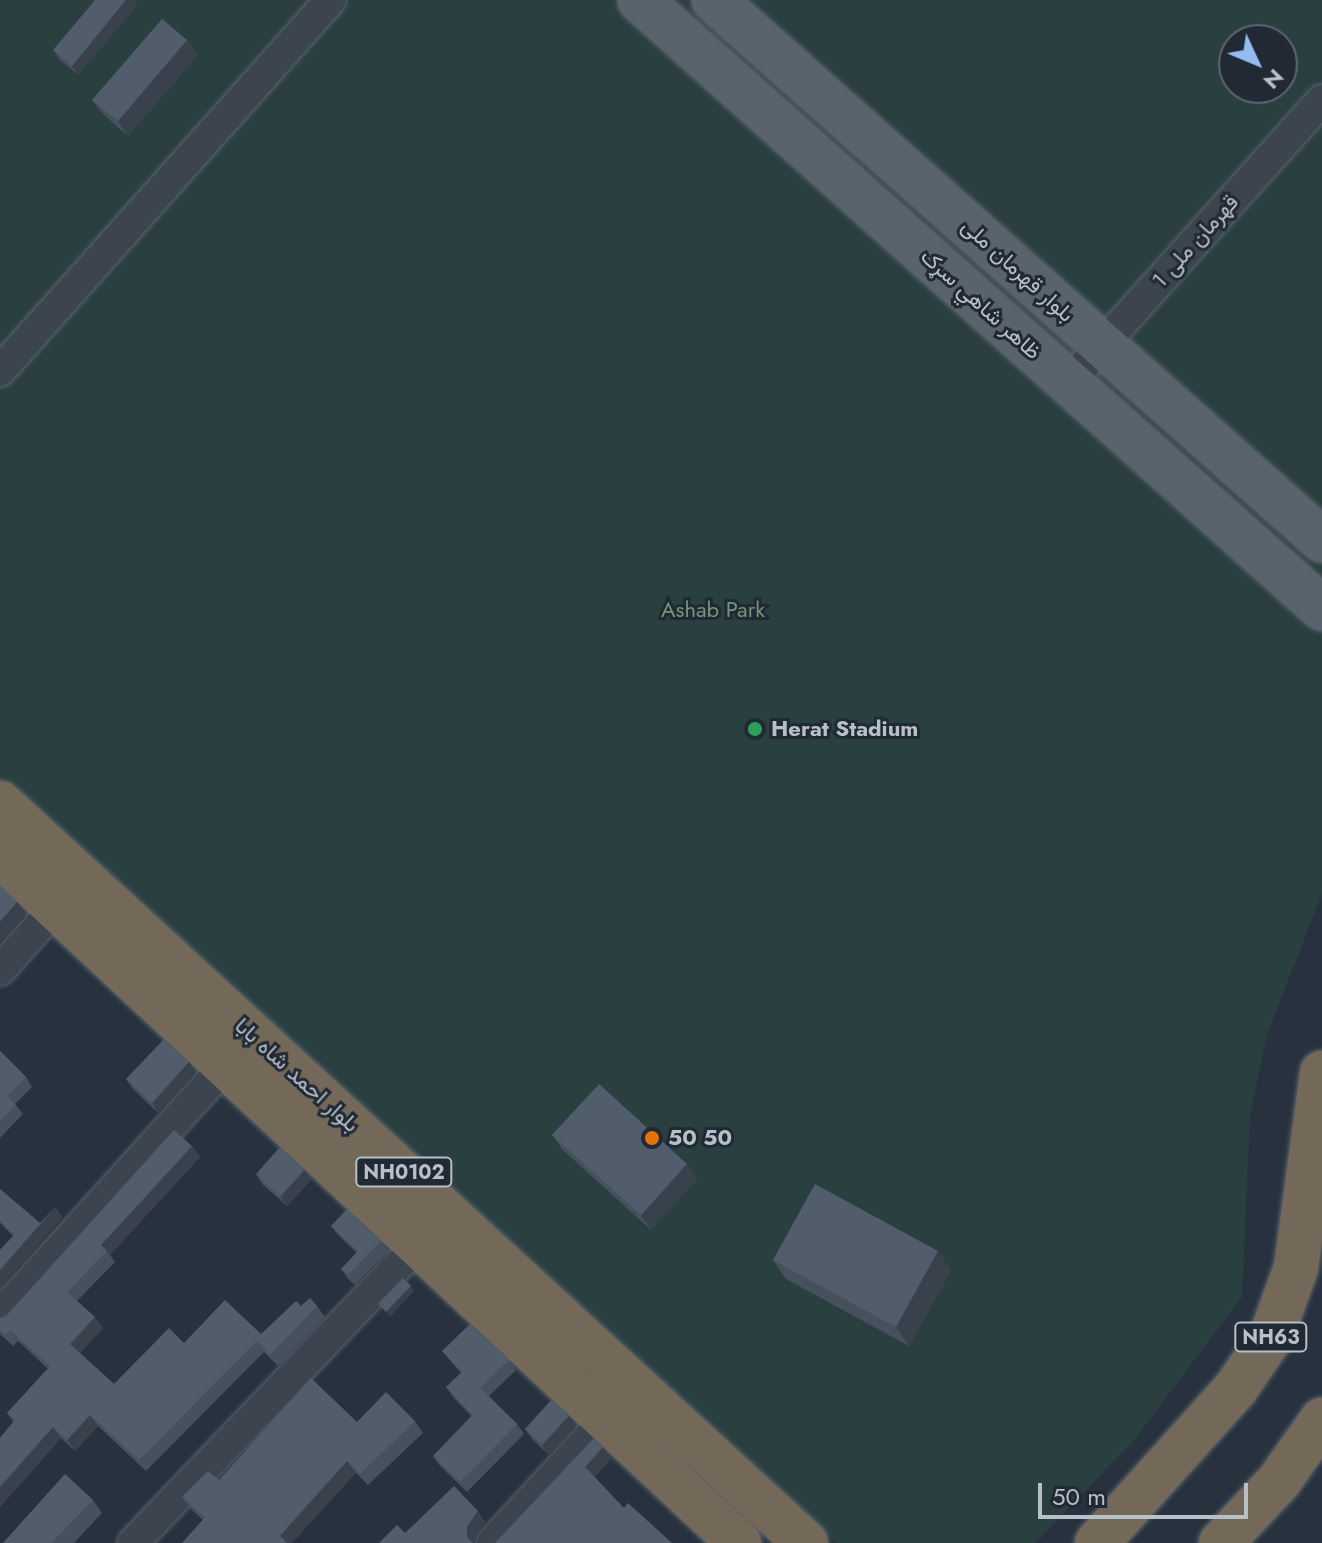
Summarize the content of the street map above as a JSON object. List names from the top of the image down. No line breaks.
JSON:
{"streets":{"highway":["بلوار احمد شاه بابا","NH0102","NH63"],"main road":["بلوار قهرمان ملی","ظاهر شاهي سړک"],"street":["قهرمان ملی 1"]},"crossings":[["قهرمان ملی 1","بلوار قهرمان ملی"],["قهرمان ملی 1","ظاهر شاهي سړک"]],"parks":["Ashab Park"],"places":["Herat Stadium","50 50"],"scale_bar":"50 m","north":"bottom right"}
